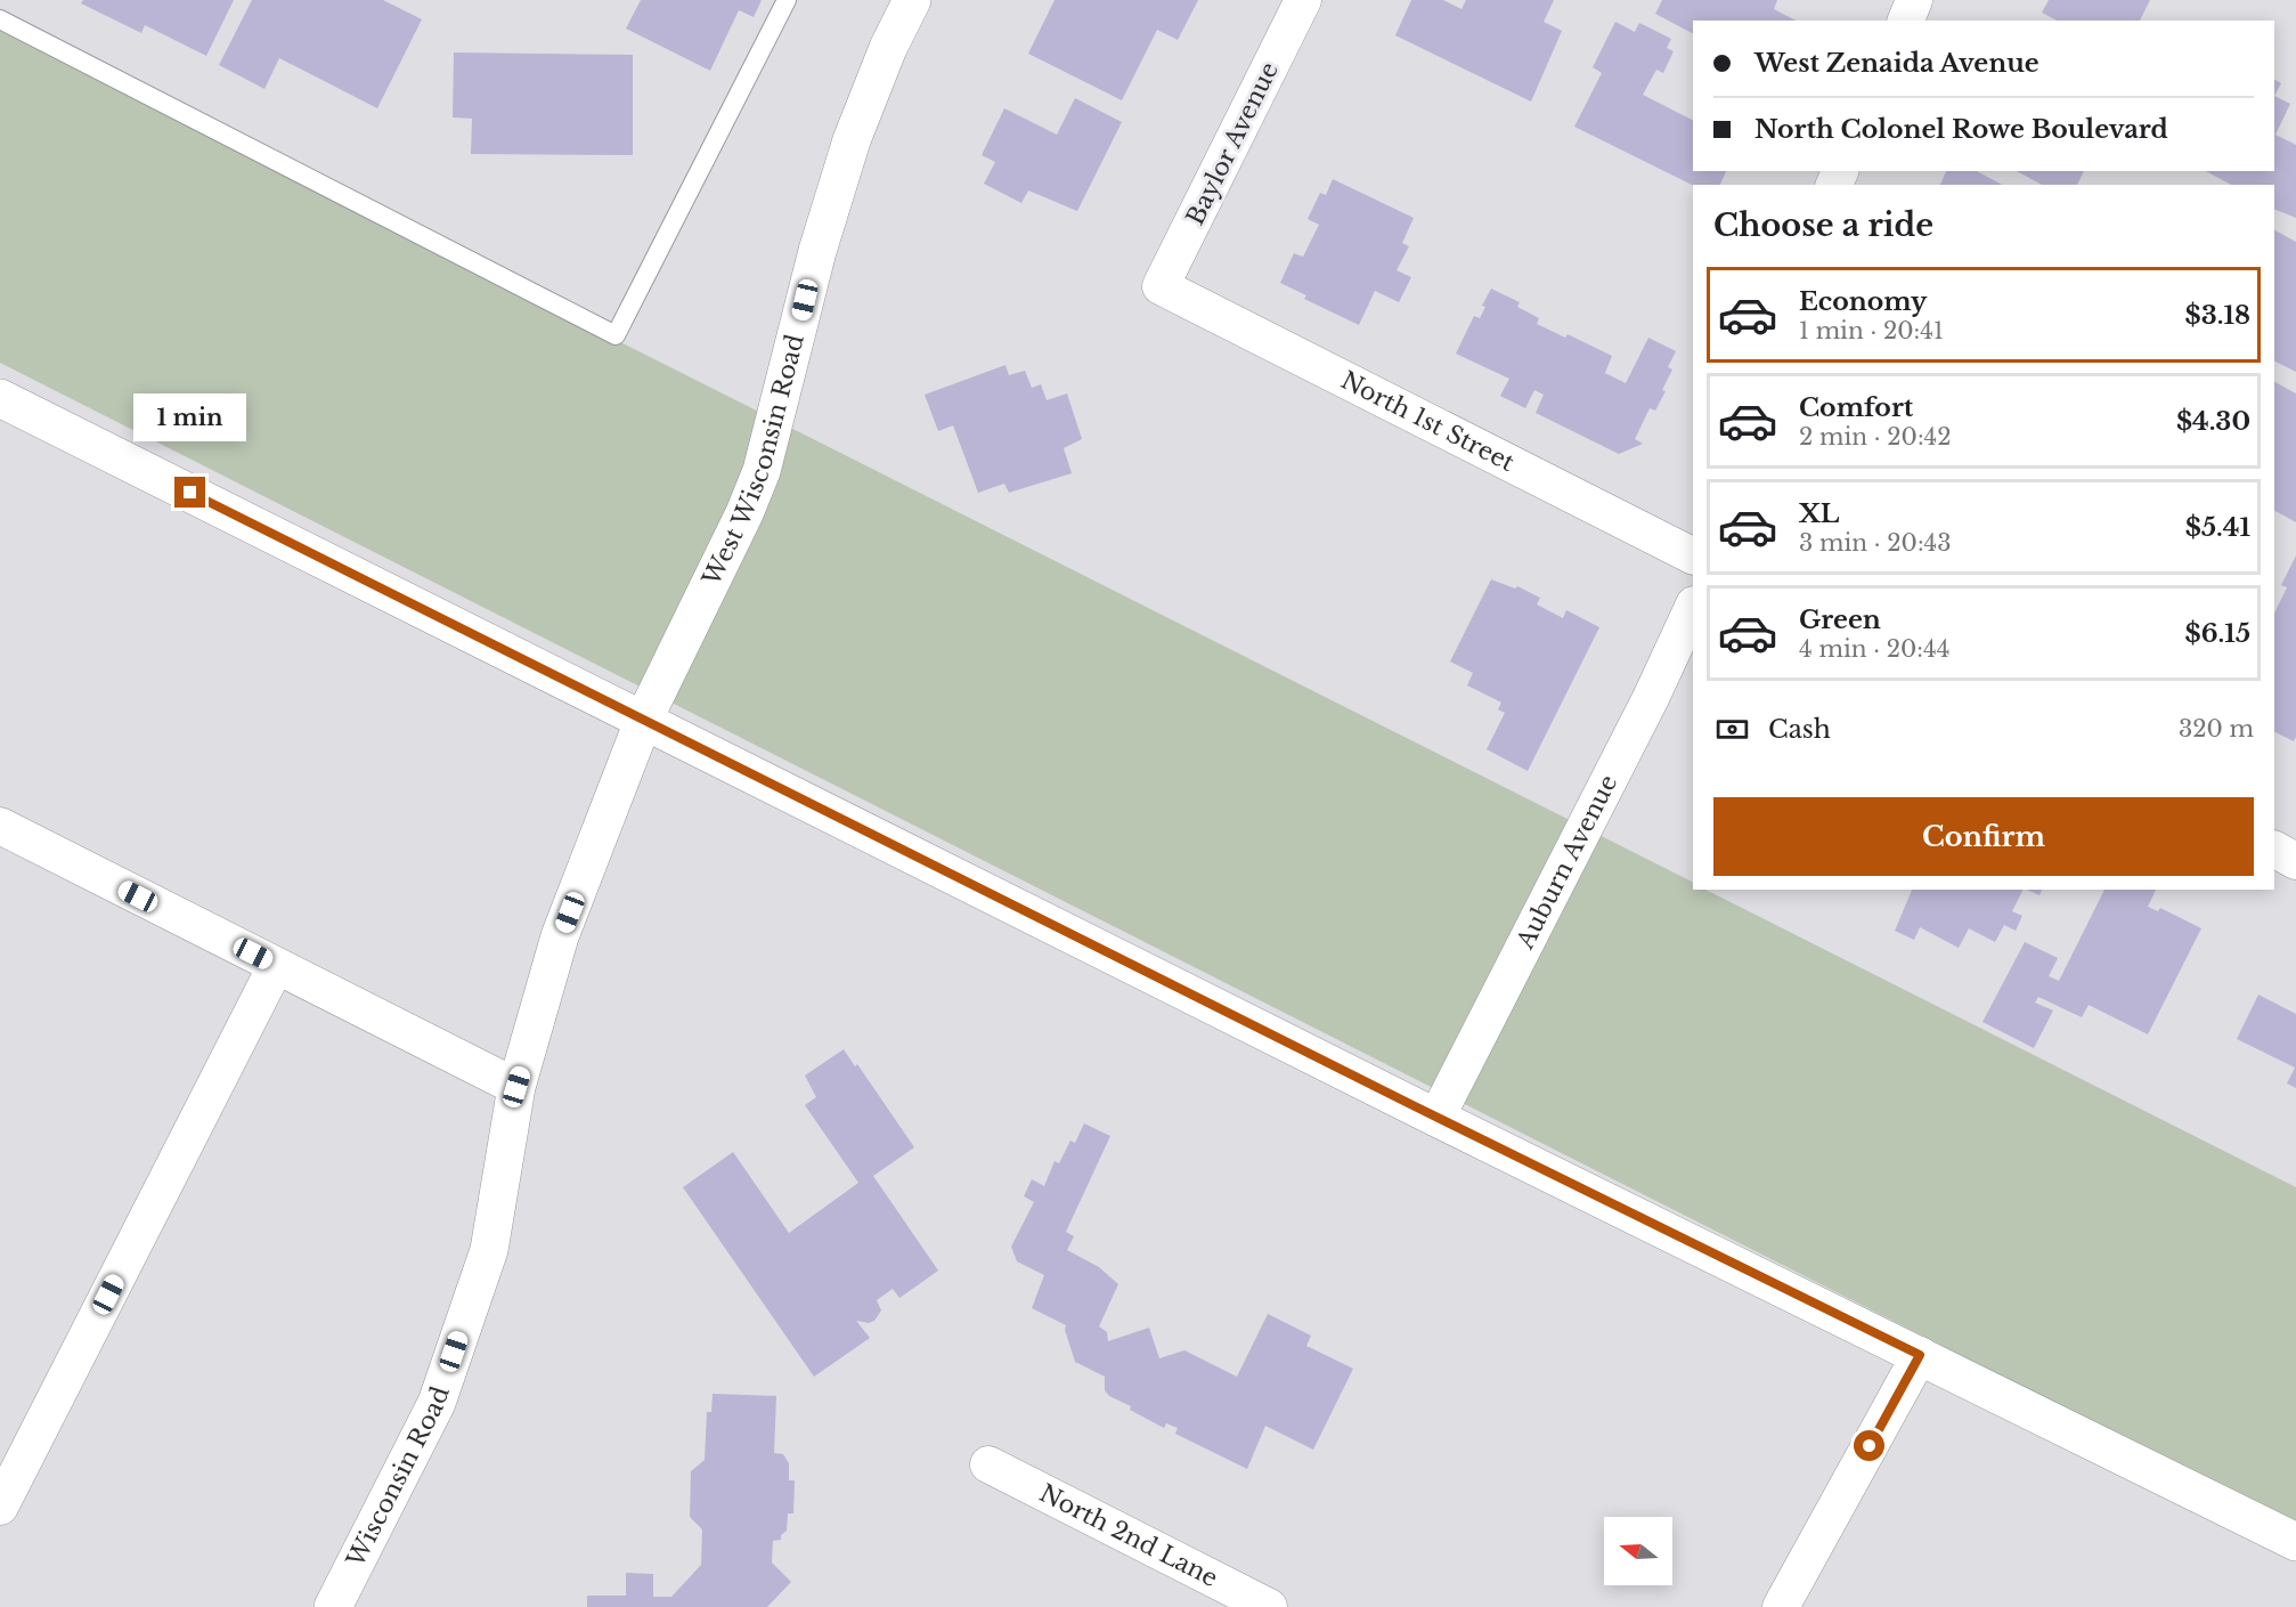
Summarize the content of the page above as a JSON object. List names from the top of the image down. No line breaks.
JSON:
{"streets":{"street":["Baylor Avenue","North 1st Street","West Wisconsin Road","Auburn Avenue","Wisconsin Road","North 2nd Lane"]},"crossings":[["Baylor Avenue","North 1st Street"],["West Wisconsin Road","Wisconsin Road"]],"north":"left","page":{"banner":["West Zenaida Avenue","North Colonel Rowe Boulevard"],"heading":"Choose a ride","list":[{"name":"Economy","note":"1 min · 20:41","value":"$3.18"},{"name":"Comfort","note":"2 min · 20:42","value":"$4.30"},{"name":"XL","note":"3 min · 20:43","value":"$5.41"},{"name":"Green","note":"4 min · 20:44","value":"$6.15"}],"bubble":"1 min","pay":["Cash","320 m"],"buttons":"Confirm"}}
